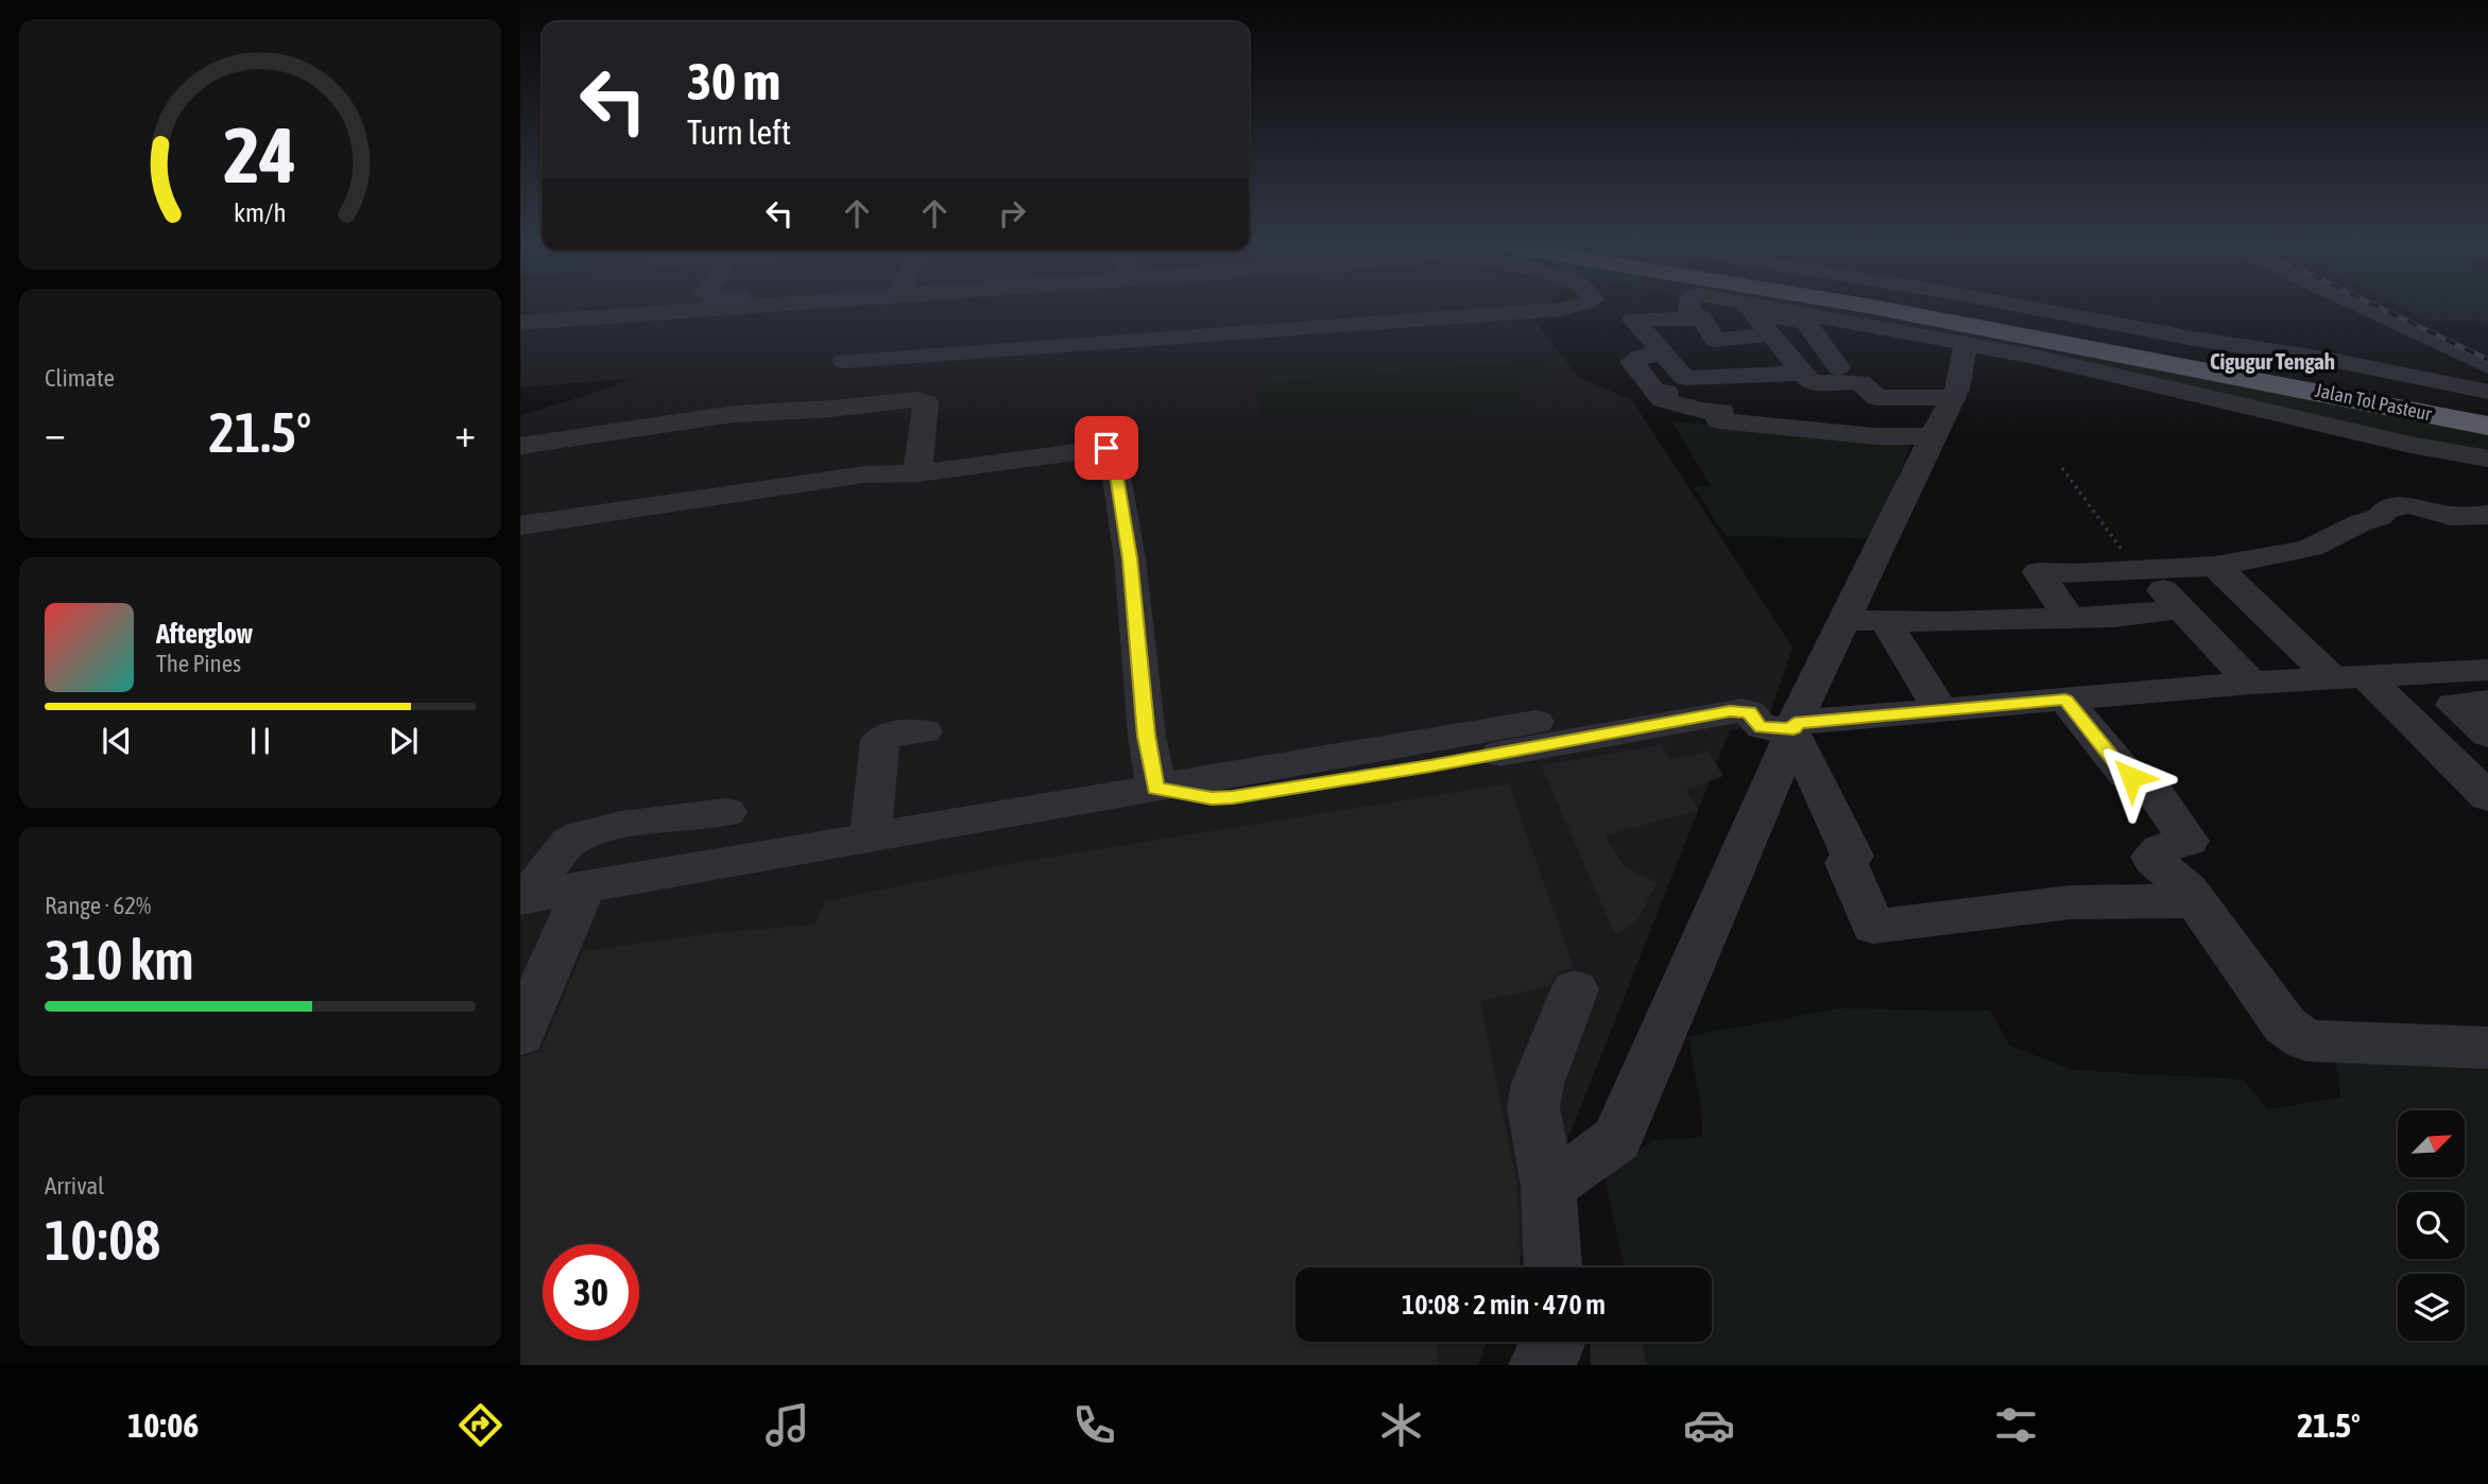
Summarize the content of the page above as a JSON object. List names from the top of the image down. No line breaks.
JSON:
{"streets":{"highway":["Jalan Tol Pasteur"]},"districts":["Cigugur Tengah"],"north":"top right","page":{"turn":["30 m","Turn left"],"tile":["Climate",["Range · 62%","310 km"],["Arrival","10:08"]],"heat":["−","21.5°","+"],"song":["Afterglow","The Pines"],"limit":"30","trip":"10:08 · 2 min · 470 m","tabs":["10:06","21.5°"],"gauge":["24","km/h"]}}
